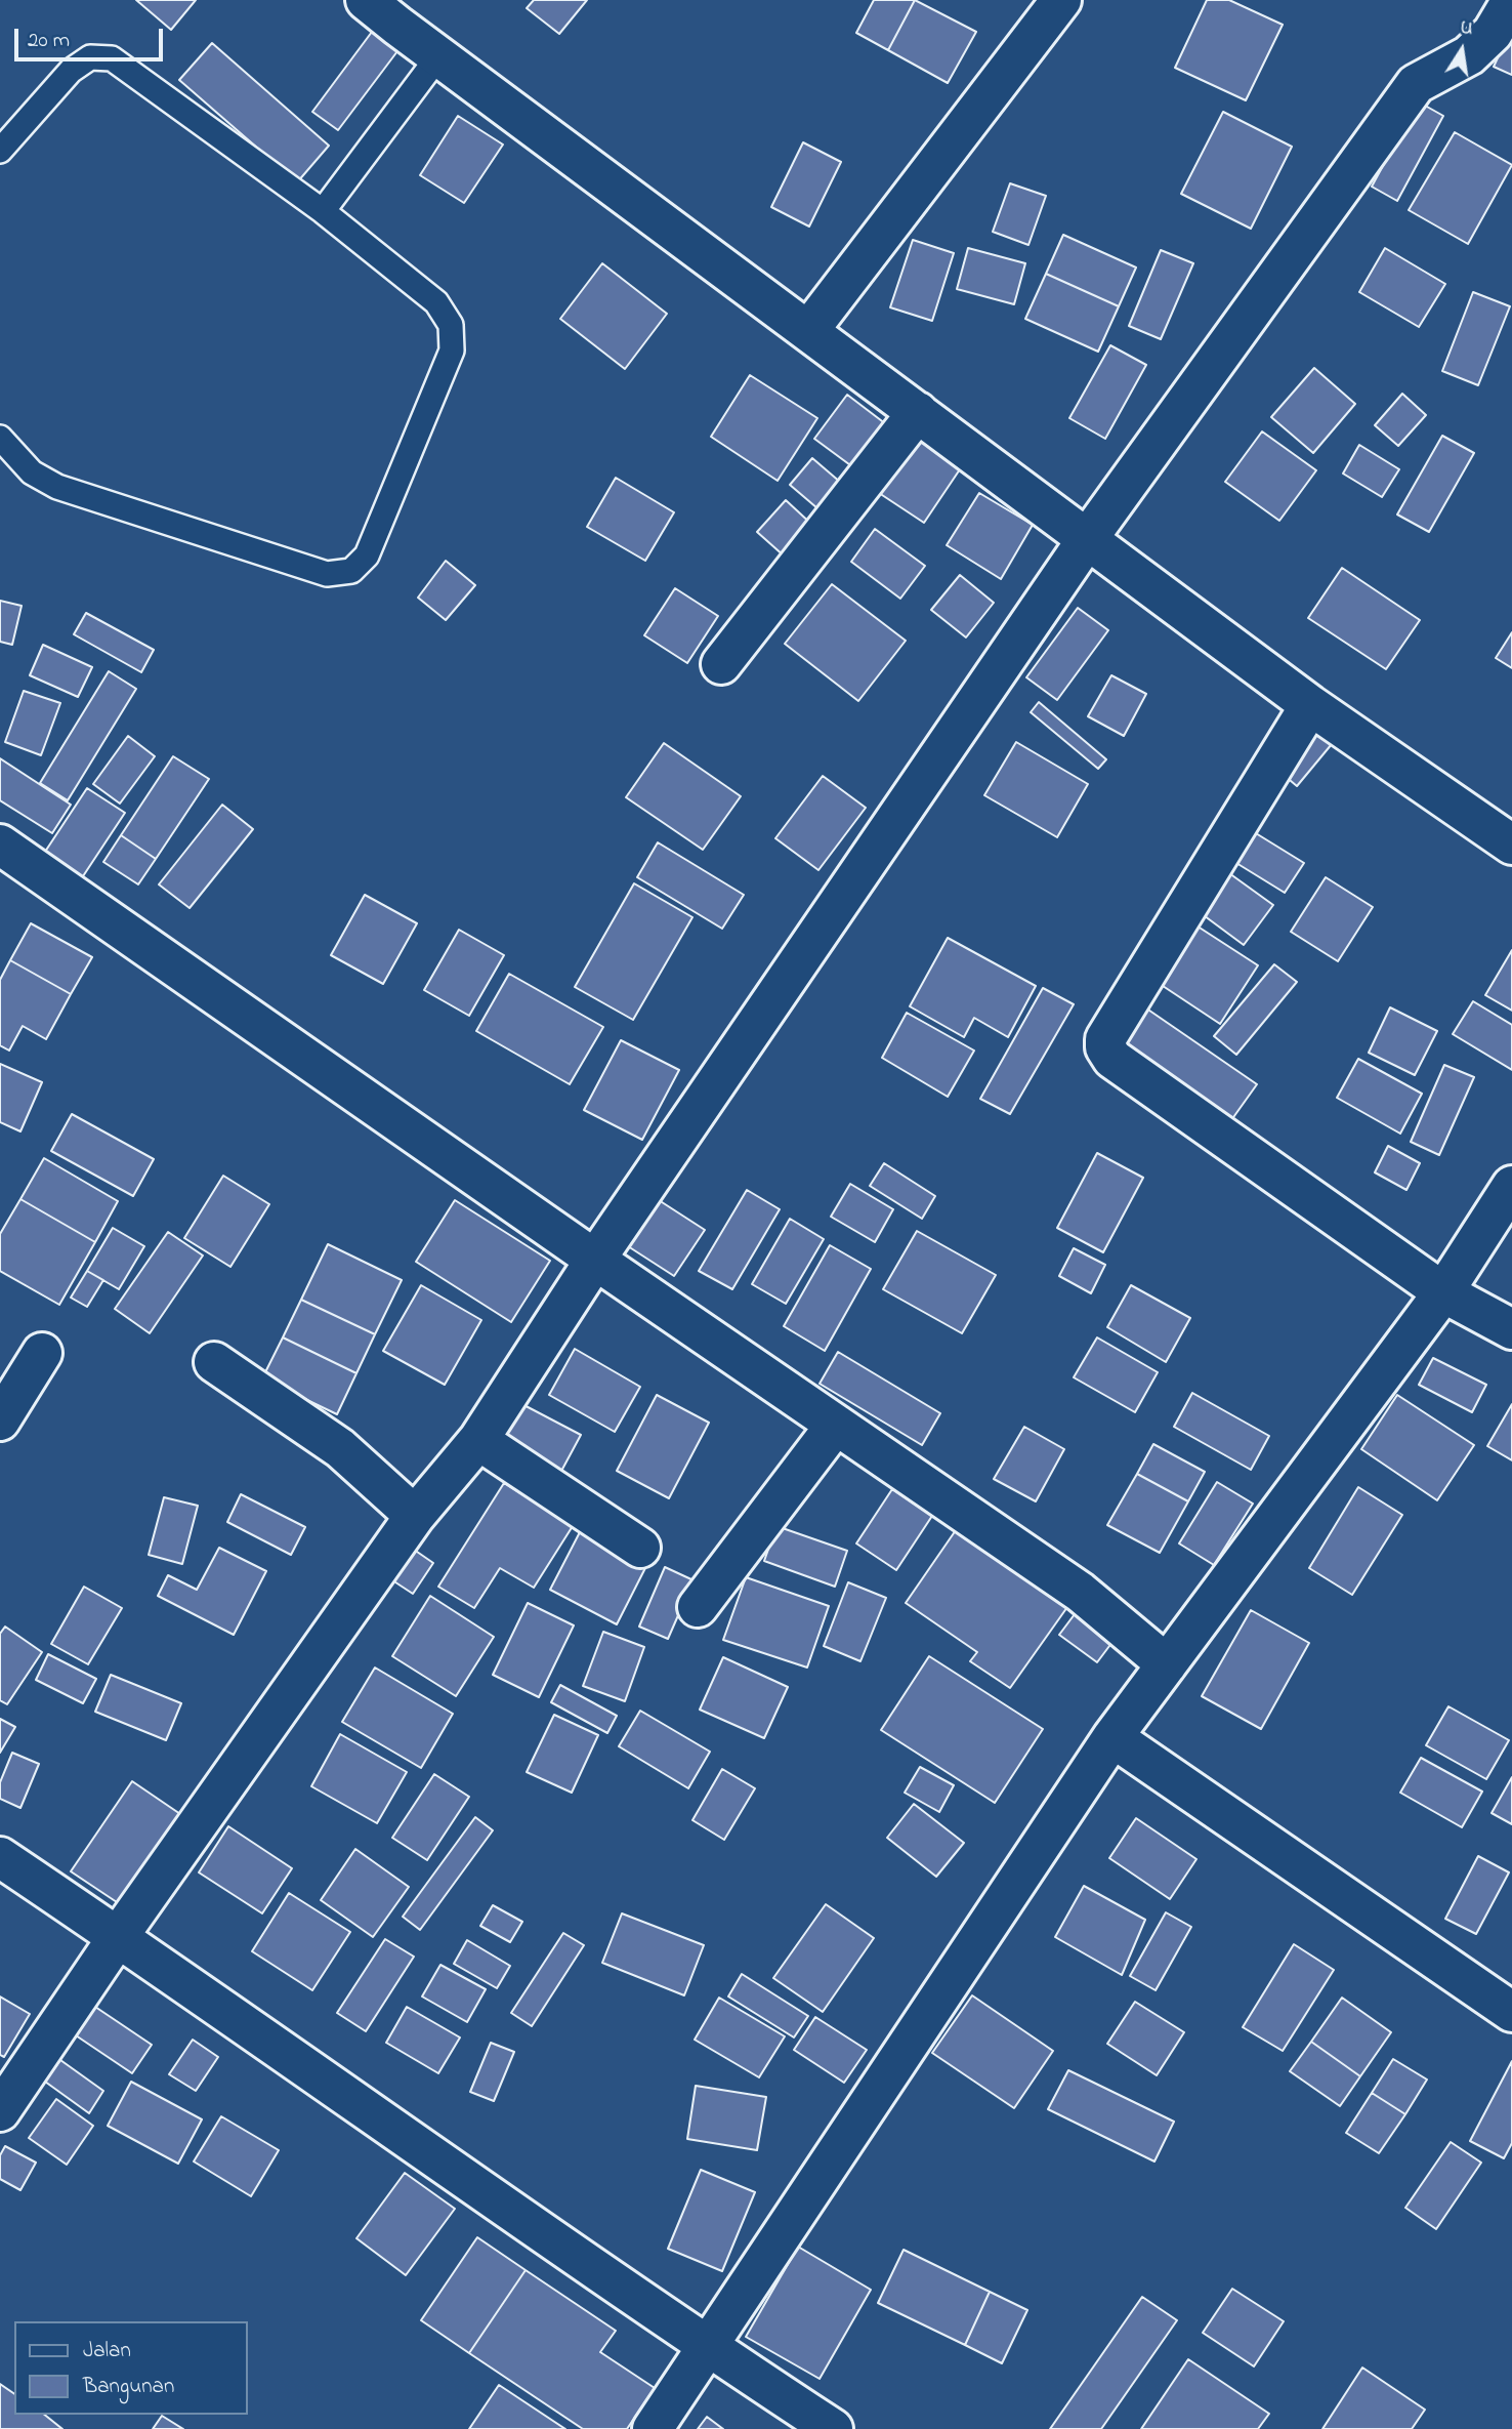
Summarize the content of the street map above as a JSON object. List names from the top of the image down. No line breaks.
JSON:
{"legend":["Jalan","Bangunan"],"scale_bar":"20 m","north":"top"}
